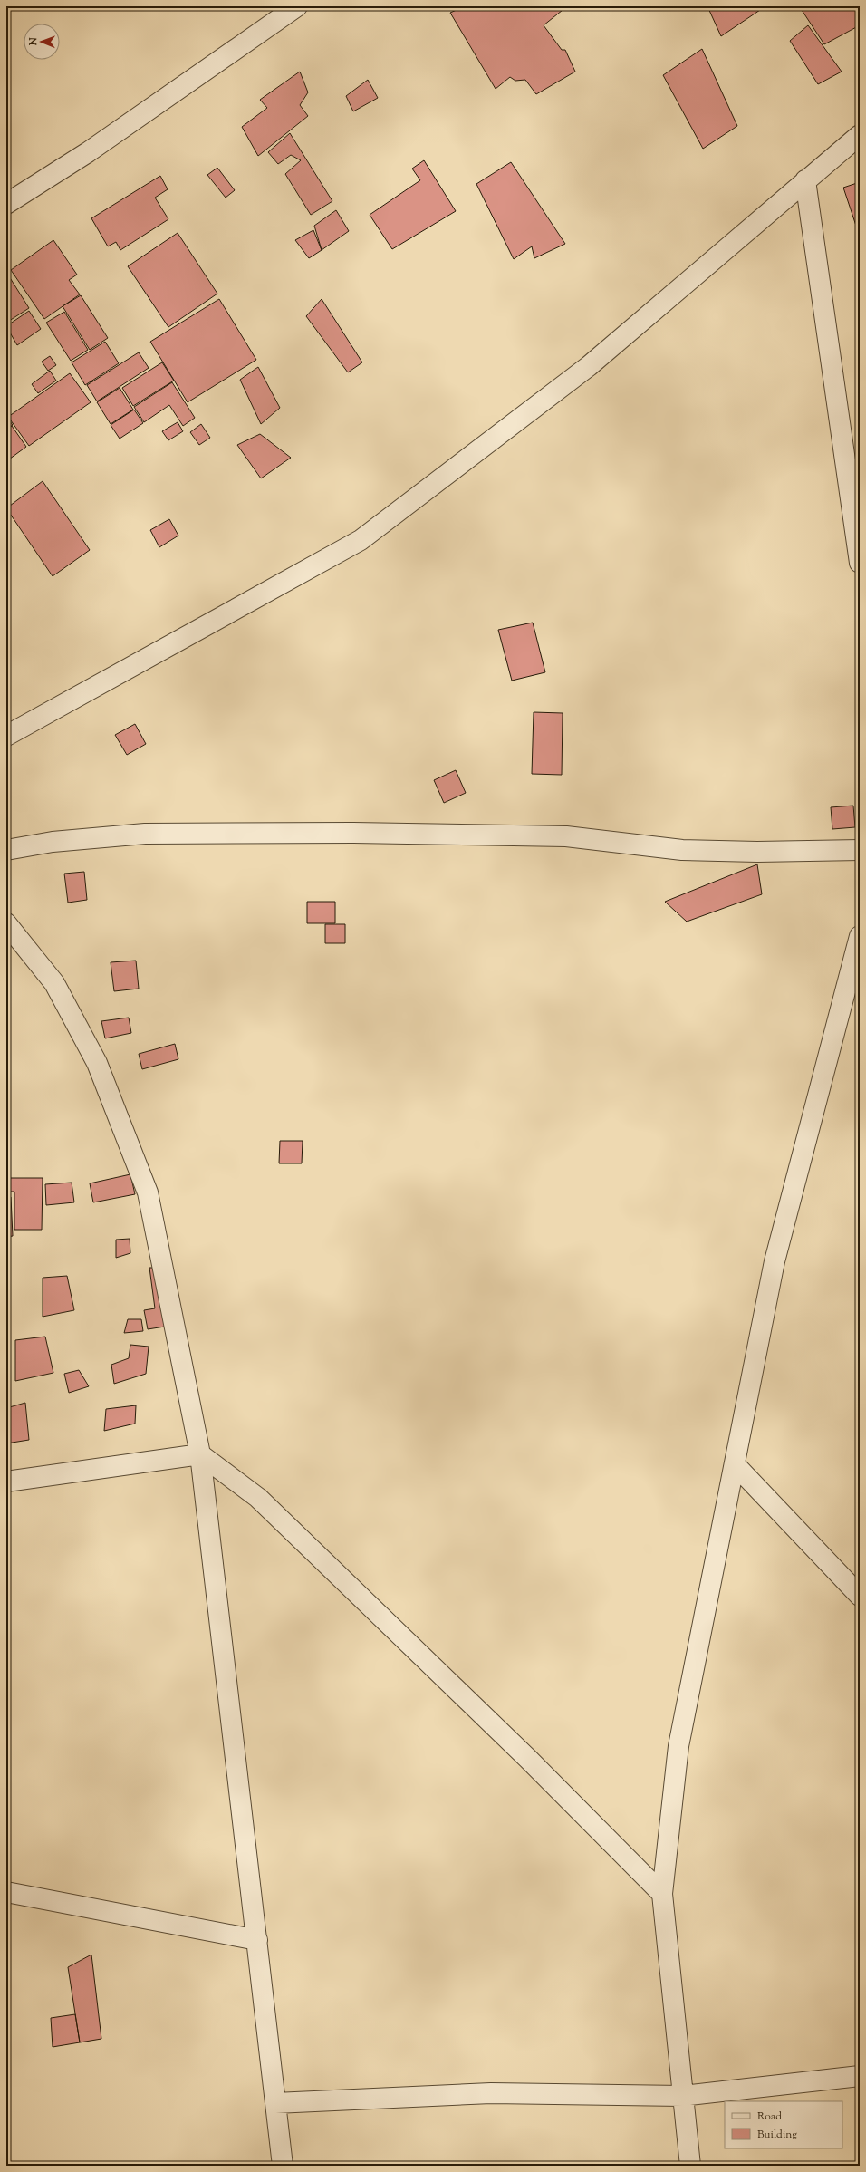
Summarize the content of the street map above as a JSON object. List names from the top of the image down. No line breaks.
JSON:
{"legend":["Road","Building"],"north":"left"}
